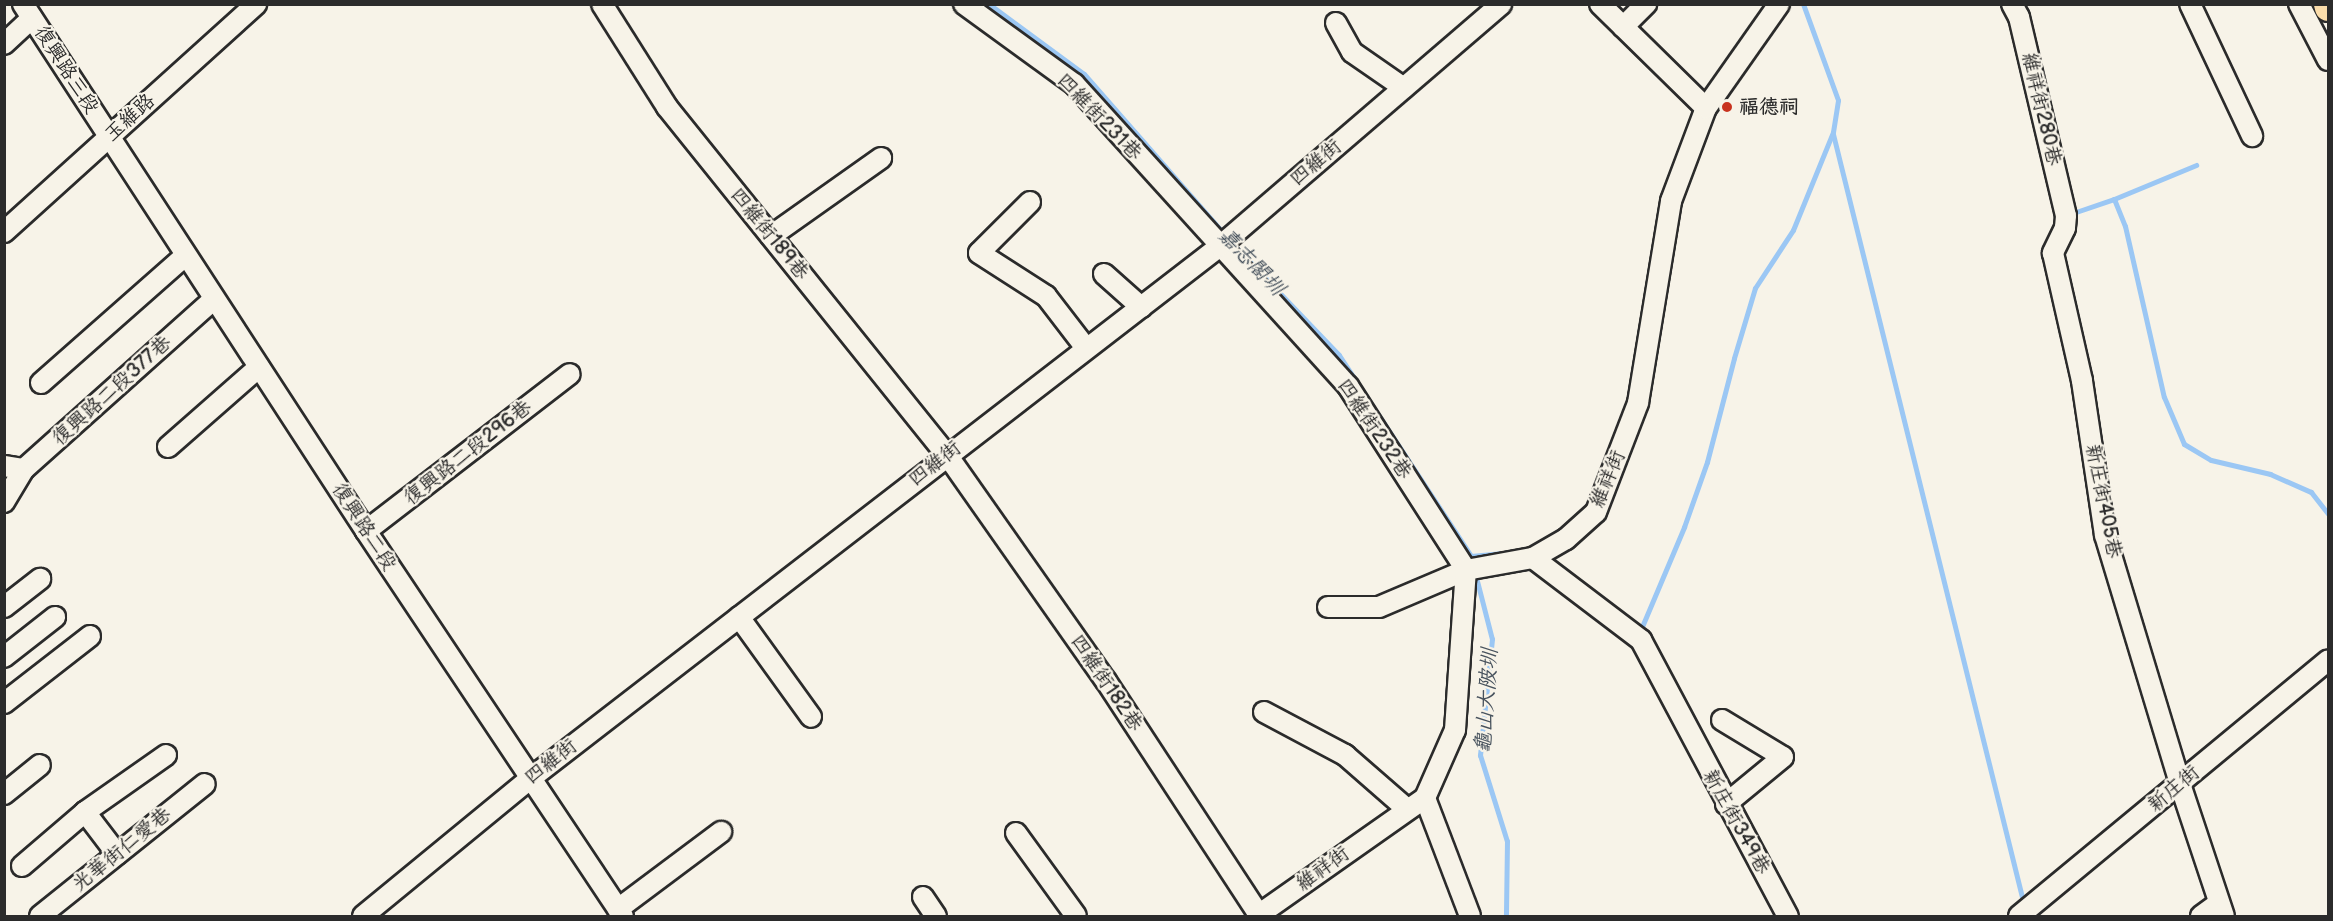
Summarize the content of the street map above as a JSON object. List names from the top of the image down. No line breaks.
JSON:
{"streets":{"street":["復興路三段","維祥街280巷","四維街231巷","玉維路","四維街","四維街189巷","復興路二段377巷","四維街232巷","復興路二段296巷","維祥街","新庄街405巷","復興路二段","四維街182巷","新庄街","新庄街349巷","光華街仁愛巷"]},"crossings":[["復興路三段","玉維路"],["復興路三段","復興路二段"],["維祥街280巷","新庄街405巷"],["四維街231巷","四維街"],["四維街231巷","四維街232巷"],["玉維路","復興路二段"],["四維街","四維街189巷"],["四維街","四維街232巷"],["四維街","復興路二段"],["四維街","四維街182巷"],["四維街189巷","四維街182巷"],["復興路二段377巷","復興路二段"],["四維街232巷","維祥街"],["復興路二段296巷","復興路二段"],["維祥街","四維街182巷"],["維祥街","新庄街349巷"],["新庄街405巷","新庄街"]],"water":["嘉志閣圳","龜山大陂圳"],"places":["福德祠"]}
